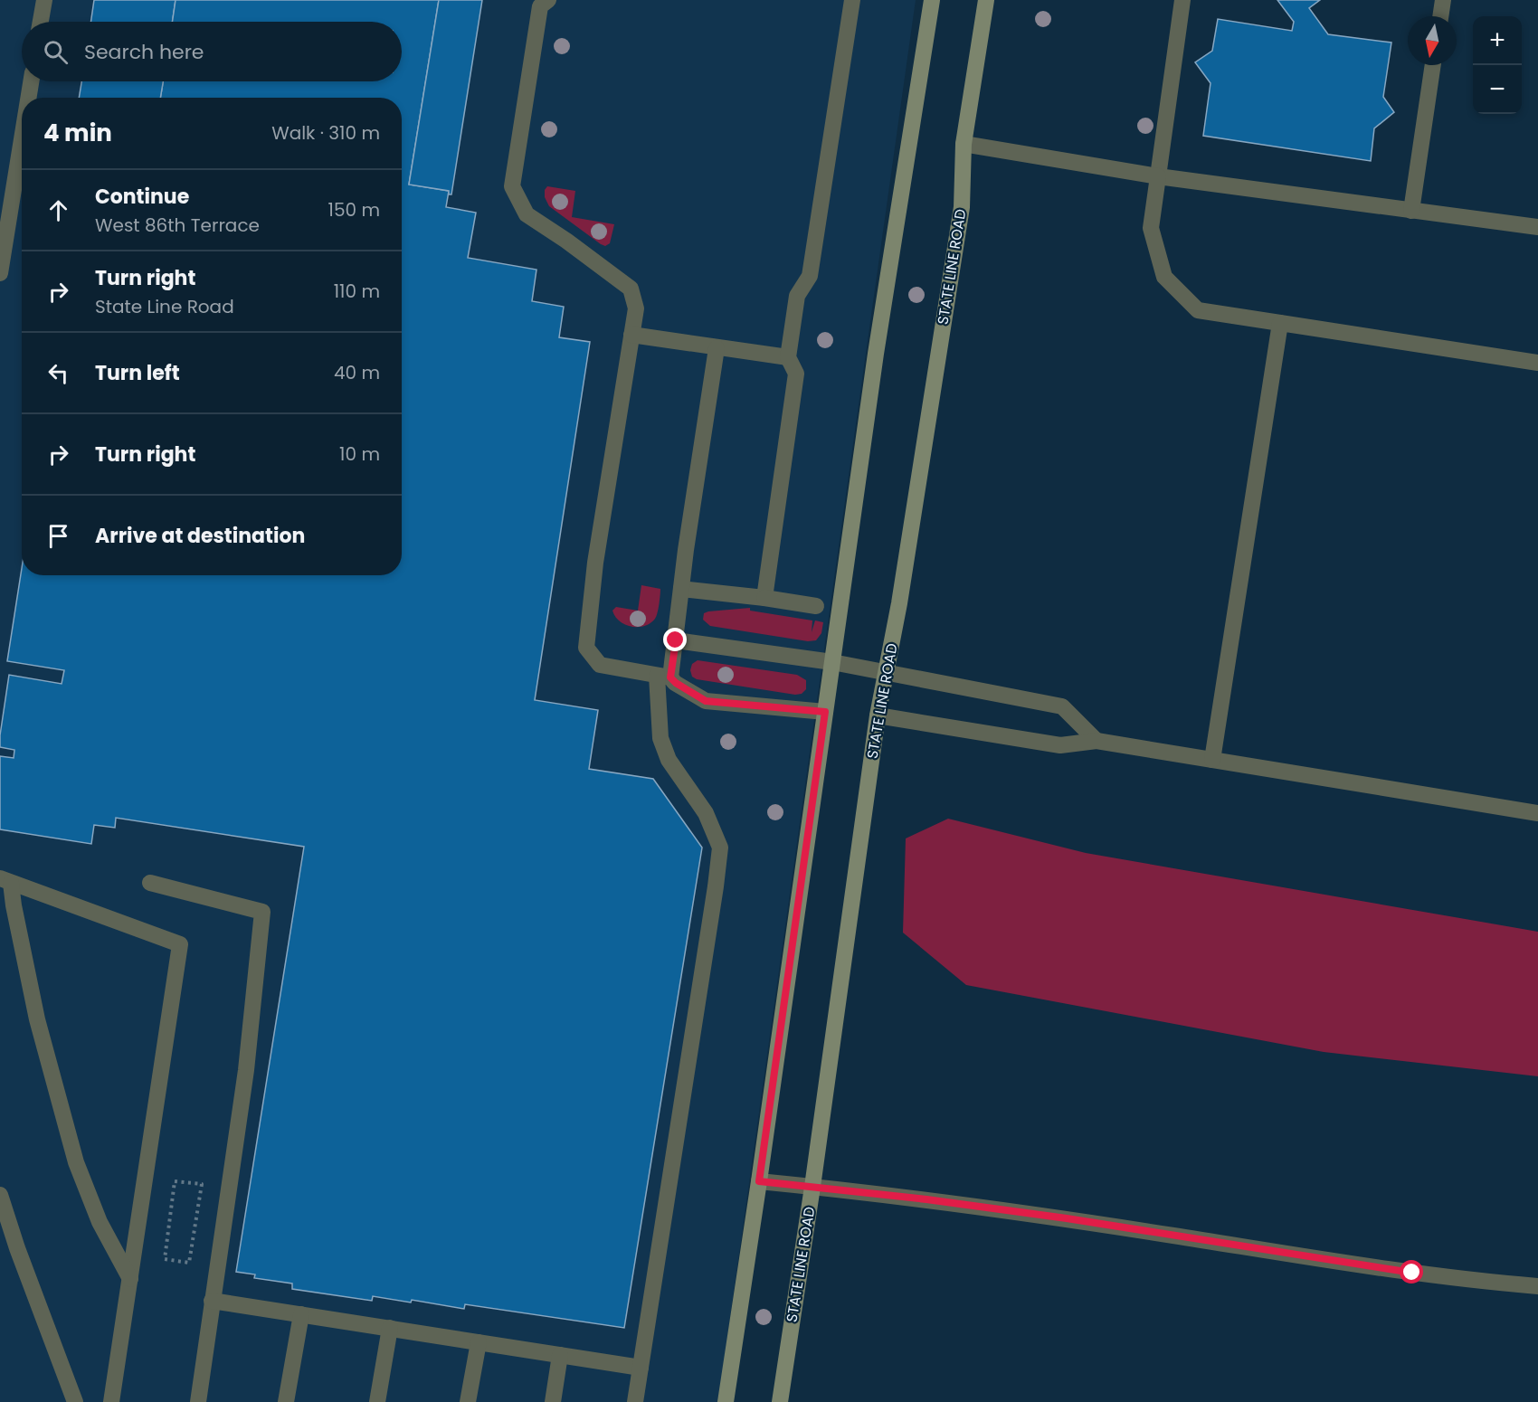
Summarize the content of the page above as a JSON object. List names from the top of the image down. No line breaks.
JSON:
{"streets":{"main road":["STATE LINE ROAD"]},"north":"bottom","page":{"map_buttons":["+","−"],"search":"Search here","heading":["4 min","Walk · 310 m"],"list":[["Continue","West 86th Terrace","150 m"],["Turn right","State Line Road","110 m"],["Turn left","40 m"],["Turn right","10 m"],"Arrive at destination"]}}
